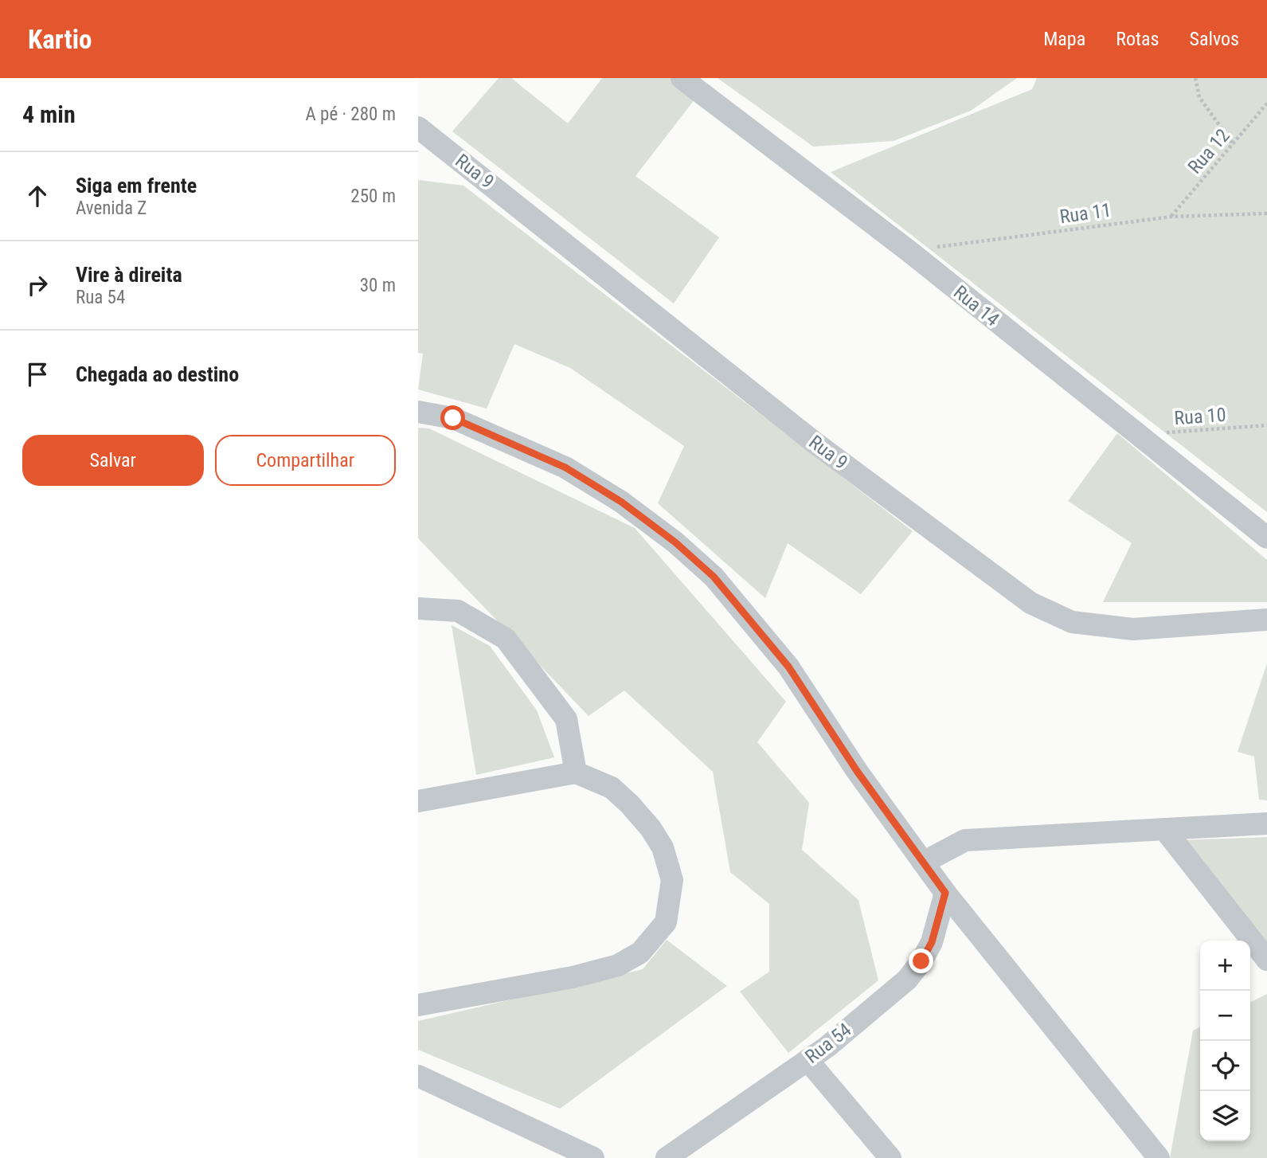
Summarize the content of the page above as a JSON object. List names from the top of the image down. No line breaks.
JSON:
{"streets":{"street":["Rua 9","Rua 14","Rua 54"],"path":["Rua 12","Rua 11","Rua 10"]},"crossings":[["Rua 12","Rua 11"],["Rua 11","Rua 14"],["Rua 14","Rua 10"]],"page":{"header":"Kartio","nav":["Mapa","Rotas","Salvos"],"heading":["4 min","A pé · 280 m"],"list":[["Siga em frente","Avenida Z","250 m"],["Vire à direita","Rua 54","30 m"],"Chegada ao destino"],"buttons":["Salvar","Compartilhar"],"map_buttons":["+","−"]}}
